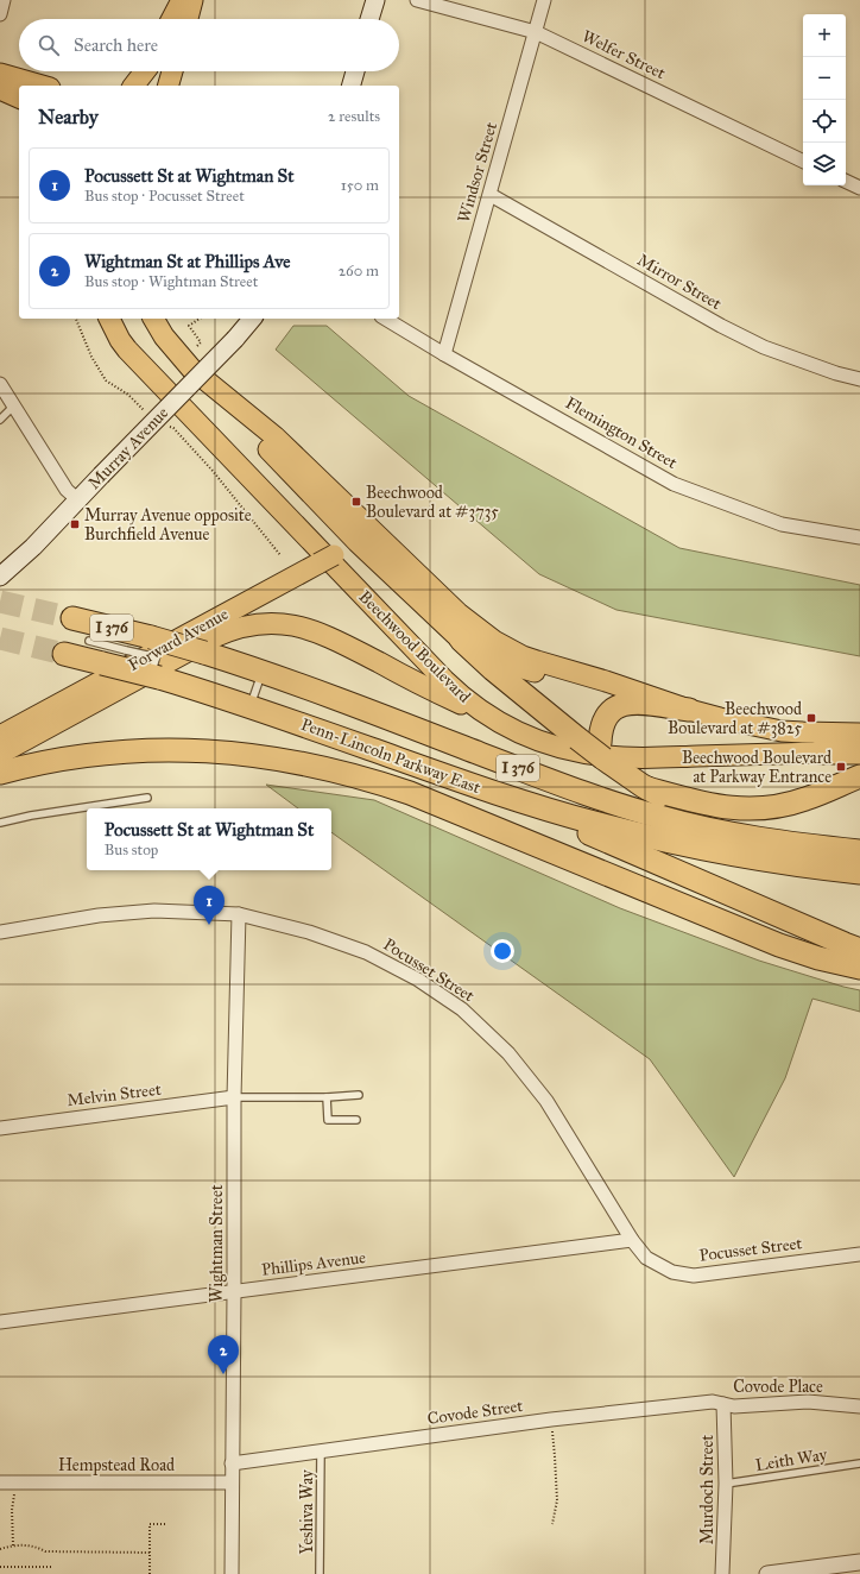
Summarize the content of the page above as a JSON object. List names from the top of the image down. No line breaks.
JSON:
{"streets":{"highway":["I 376","Penn-Lincoln Parkway East"],"main road":["Murray Avenue","Forward Avenue","Beechwood Boulevard"],"street":["Welfer Street","Windsor Street","Mirror Street","Flemington Street","Pocusset Street","Melvin Street","Wightman Street","Phillips Avenue","Covode Place","Covode Street","Hempstead Road","Murdoch Street"],"lane":["Leith Way","Yeshiva Way"]},"crossings":[["Welfer Street","Windsor Street"],["Windsor Street","Mirror Street"],["Windsor Street","Flemington Street"],["Pocusset Street","Wightman Street"],["Pocusset Street","Phillips Avenue"],["Melvin Street","Wightman Street"],["Wightman Street","Phillips Avenue"],["Wightman Street","Covode Street"],["Wightman Street","Hempstead Road"],["Covode Place","Covode Street"],["Covode Place","Murdoch Street"],["Covode Street","Murdoch Street"],["Covode Street","Yeshiva Way"],["Leith Way","Murdoch Street"]],"places":{"transit":["Beechwood Boulevard at #3735","Murray Avenue opposite Burchfield Avenue","Beechwood Boulevard at #3825","Beechwood Boulevard at Parkway Entrance"]},"page":{"map_buttons":["+","−"],"search":"Search here","heading":["Nearby","2 results"],"list":[{"mark":"1","name":"Pocussett St at Wightman St","note":"Bus stop · Pocusset Street","value":"150 m"},{"mark":"2","name":"Wightman St at Phillips Ave","note":"Bus stop · Wightman Street","value":"260 m"}],"popup":["Pocussett St at Wightman St","Bus stop"],"pins":["1","2"]}}
